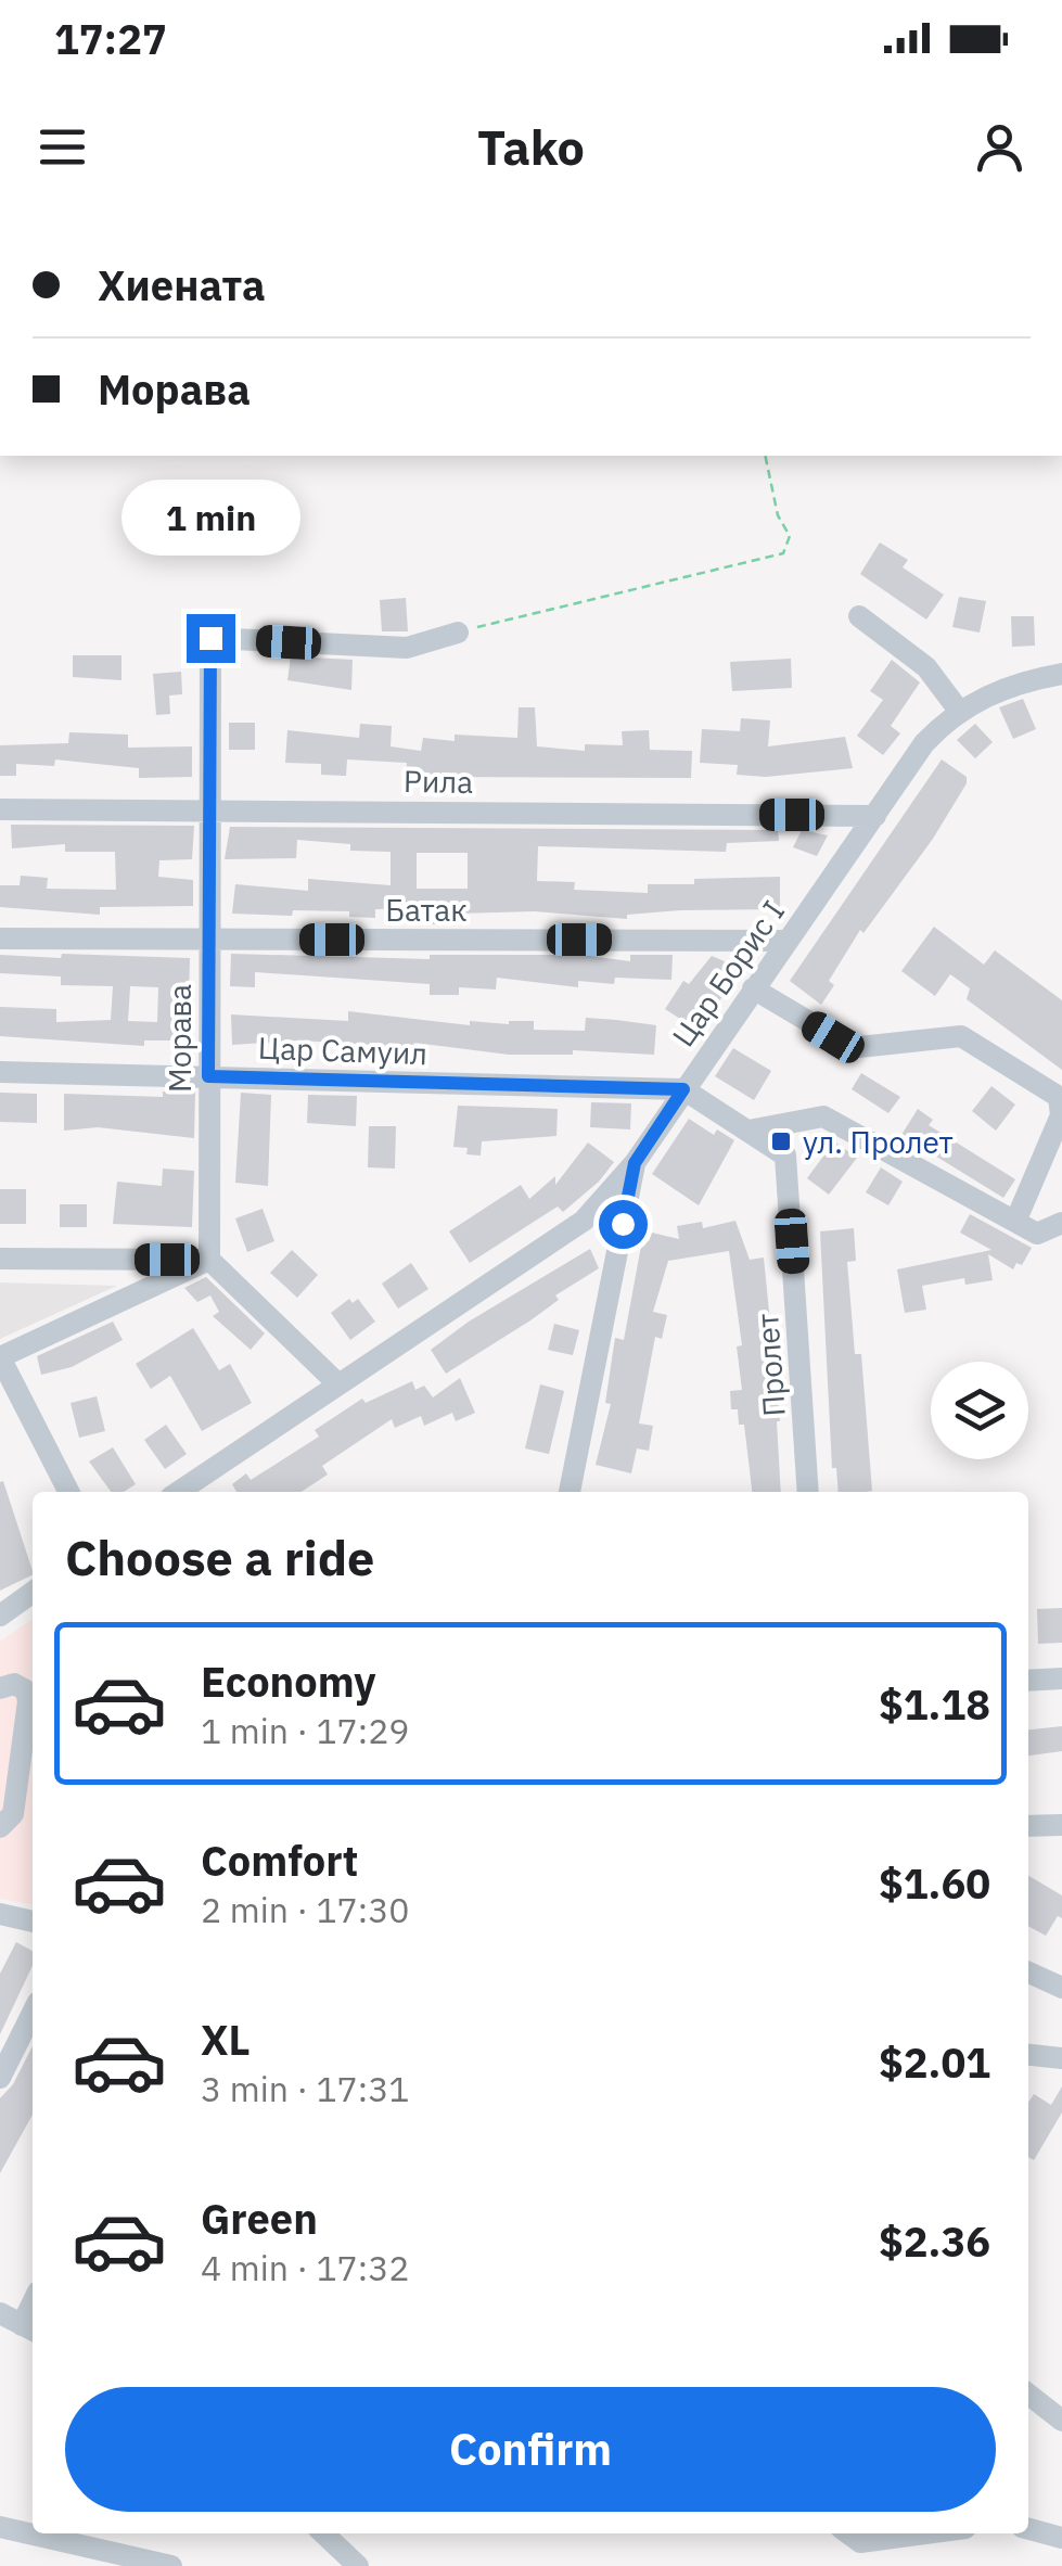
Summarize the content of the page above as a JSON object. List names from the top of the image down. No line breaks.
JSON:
{"streets":{"street":["Рила","Батак","Цар Борис I","Морава","Цар Самуил","Пролет"]},"crossings":[["Рила","Цар Борис I"],["Рила","Морава"],["Батак","Цар Борис I"],["Батак","Морава"],["Цар Борис I","Цар Самуил"],["Цар Борис I","Пролет"],["Морава","Цар Самуил"],["Цар Самуил","Пролет"]],"places":{"transit":["ул. Пролет"]},"page":{"status":"17:27","header":"Tako","banner":["Хиената","Морава"],"bubble":"1 min","heading":"Choose a ride","list":[{"name":"Economy","note":"1 min · 17:29","value":"$1.18"},{"name":"Comfort","note":"2 min · 17:30","value":"$1.60"},{"name":"XL","note":"3 min · 17:31","value":"$2.01"},{"name":"Green","note":"4 min · 17:32","value":"$2.36"}],"buttons":"Confirm"}}
